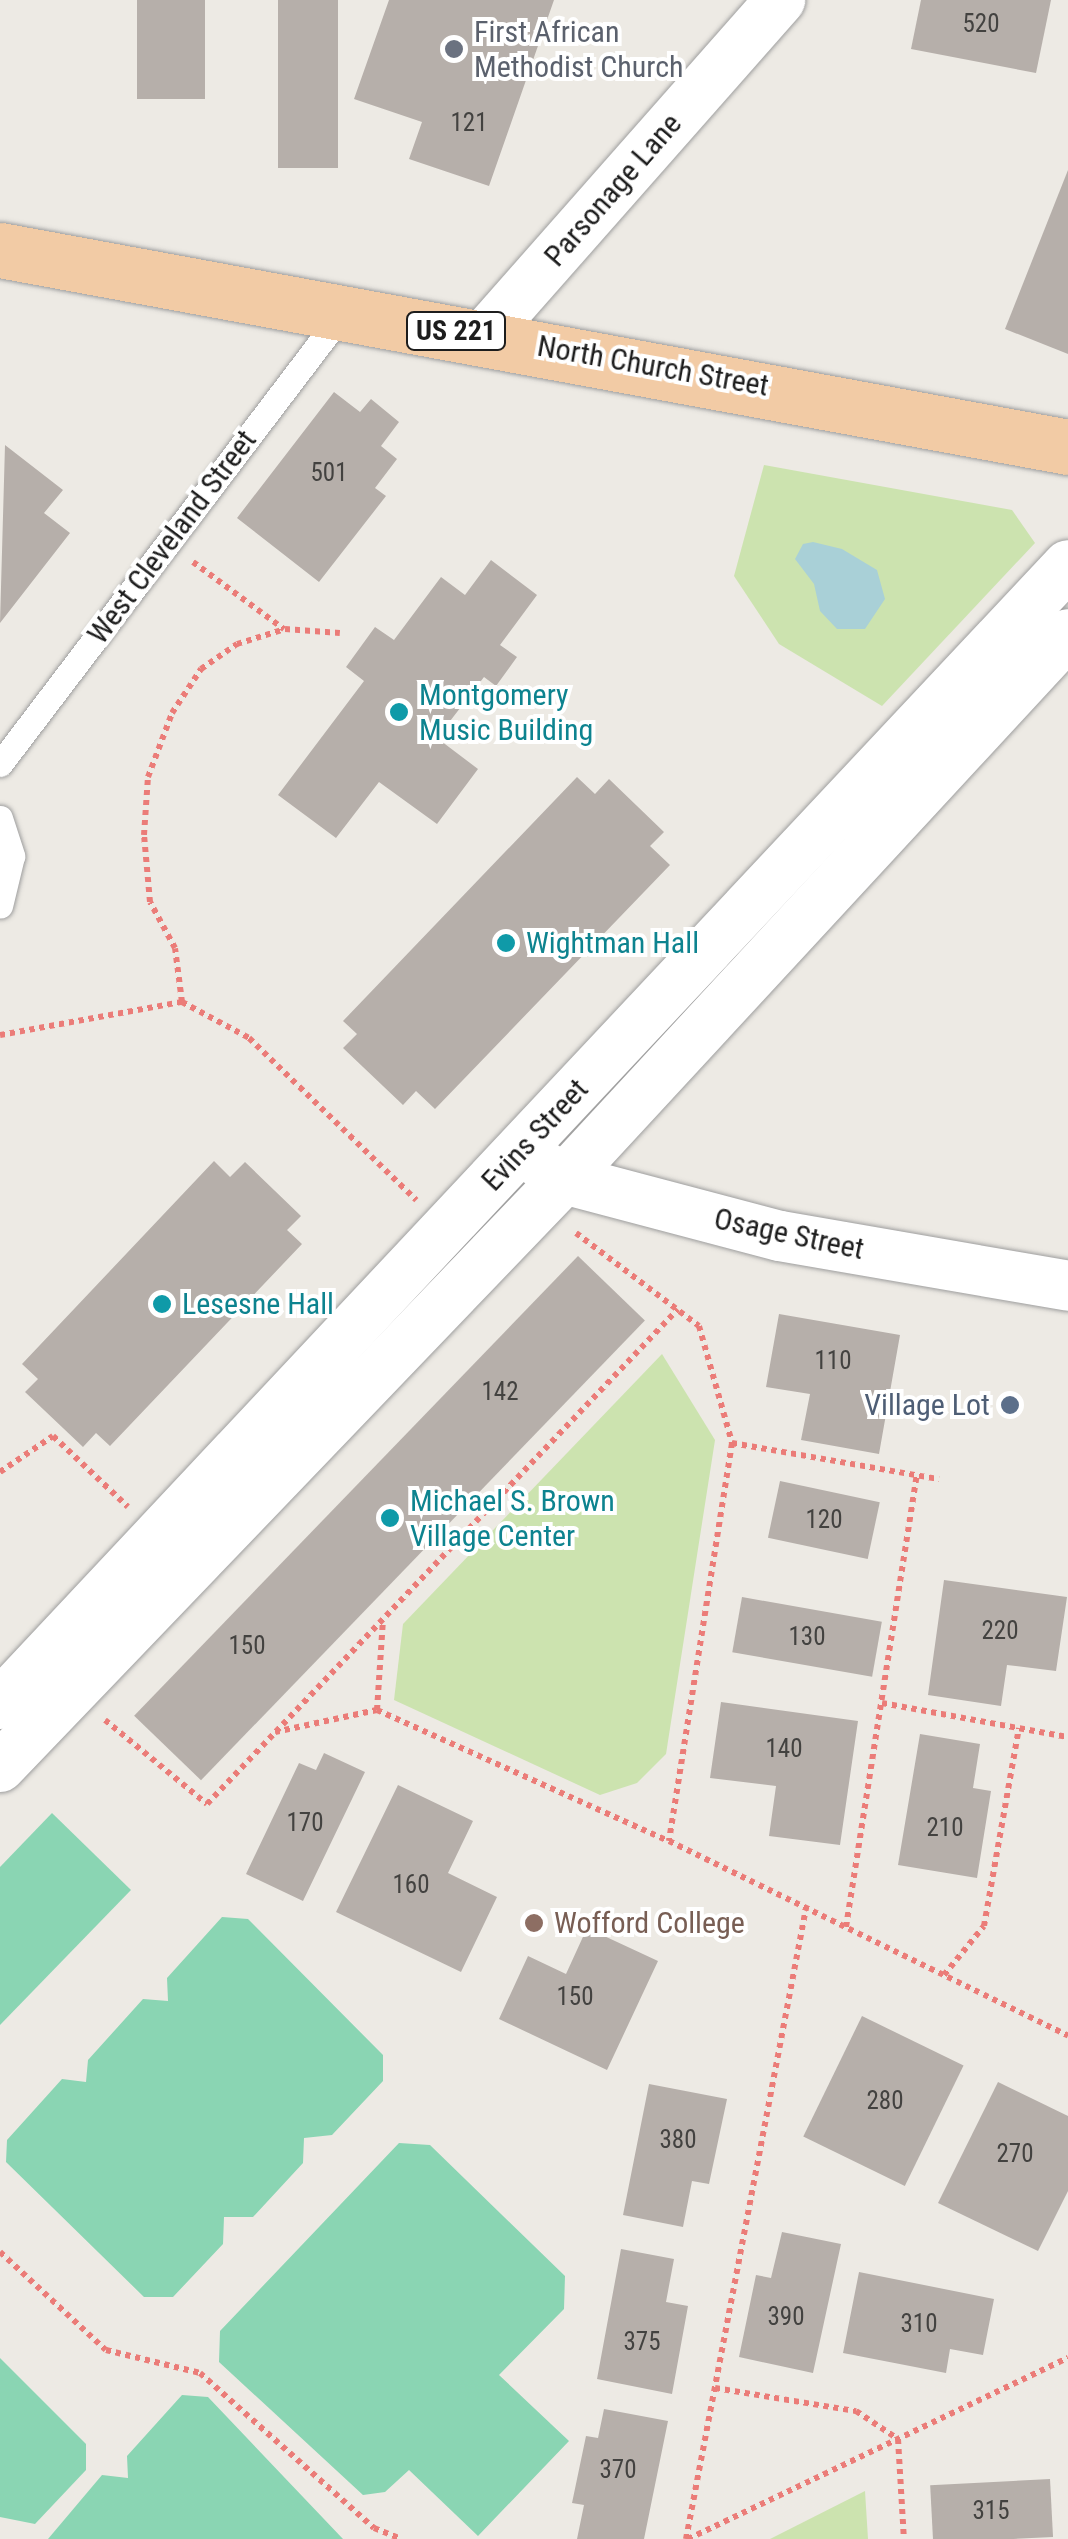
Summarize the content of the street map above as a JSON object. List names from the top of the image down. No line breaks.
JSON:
{"streets":{"main road":["US 221","North Church Street"],"street":["Parsonage Lane","Evins Street","Osage Street"],"lane":["West Cleveland Street"]},"crossings":[["Parsonage Lane","North Church Street"],["North Church Street","West Cleveland Street"],["Evins Street","Osage Street"]],"places":["First African Methodist Church","Montgomery Music Building","Wightman Hall","Lesesne Hall","Village Lot","Michael S. Brown Village Center","Wofford College"],"house_numbers":["520","121","501","110","142","120","220","130","150","140","170","210","160","150","280","380","270","390","310","375","370","315"]}
